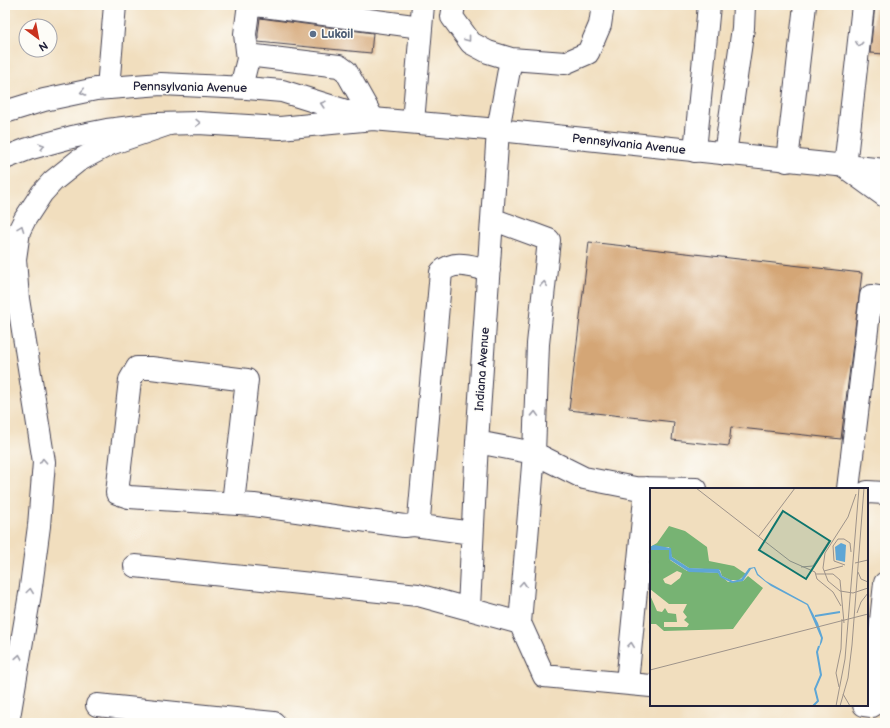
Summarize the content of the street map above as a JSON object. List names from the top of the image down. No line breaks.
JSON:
{"streets":{"main road":["Pennsylvania Avenue","Indiana Avenue"]},"crossings":[["Pennsylvania Avenue","Indiana Avenue"]],"places":["Lukoil"],"north":"bottom right"}
